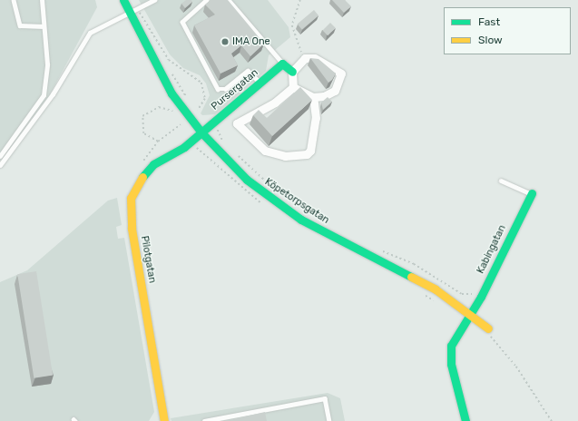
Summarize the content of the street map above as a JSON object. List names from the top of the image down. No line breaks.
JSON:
{"streets":{"street":["Pursergatan","Köpetorpsgatan","Kabingatan","Pilotgatan"]},"crossings":[["Pursergatan","Köpetorpsgatan"],["Pursergatan","Pilotgatan"],["Köpetorpsgatan","Kabingatan"],["Köpetorpsgatan","Pilotgatan"]],"places":["IMA One"],"legend":["Fast","Slow"]}
